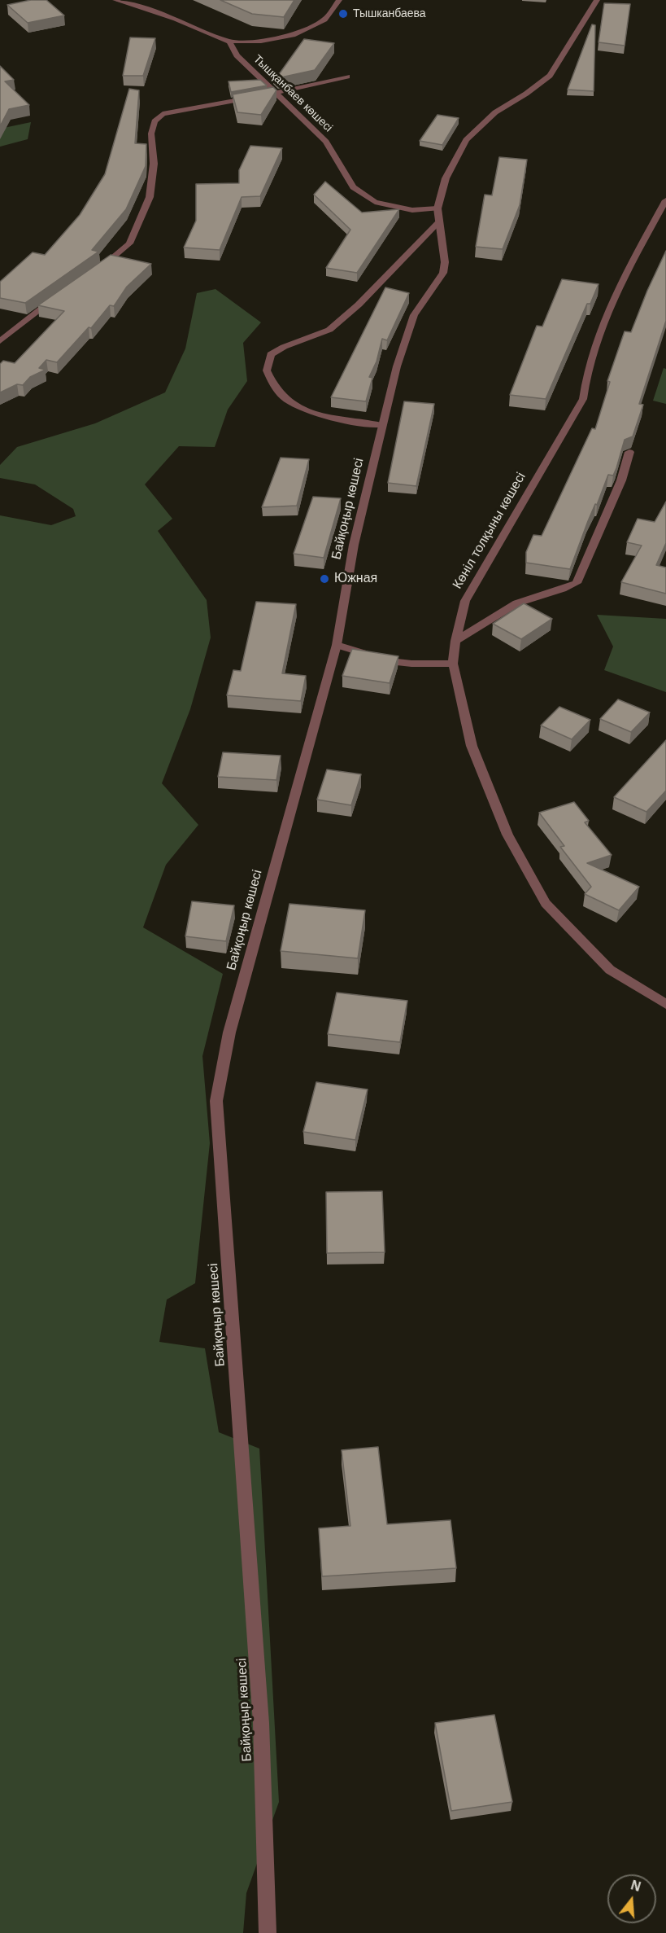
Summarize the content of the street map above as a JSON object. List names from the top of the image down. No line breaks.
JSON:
{"streets":{"street":["Тышқанбаев көшесі","Байқоңыр көшесі","Көніл толқыны көшесі"]},"crossings":[["Тышқанбаев көшесі","Байқоңыр көшесі"]],"places":["Тышканбаева","Южная"],"north":"top"}
